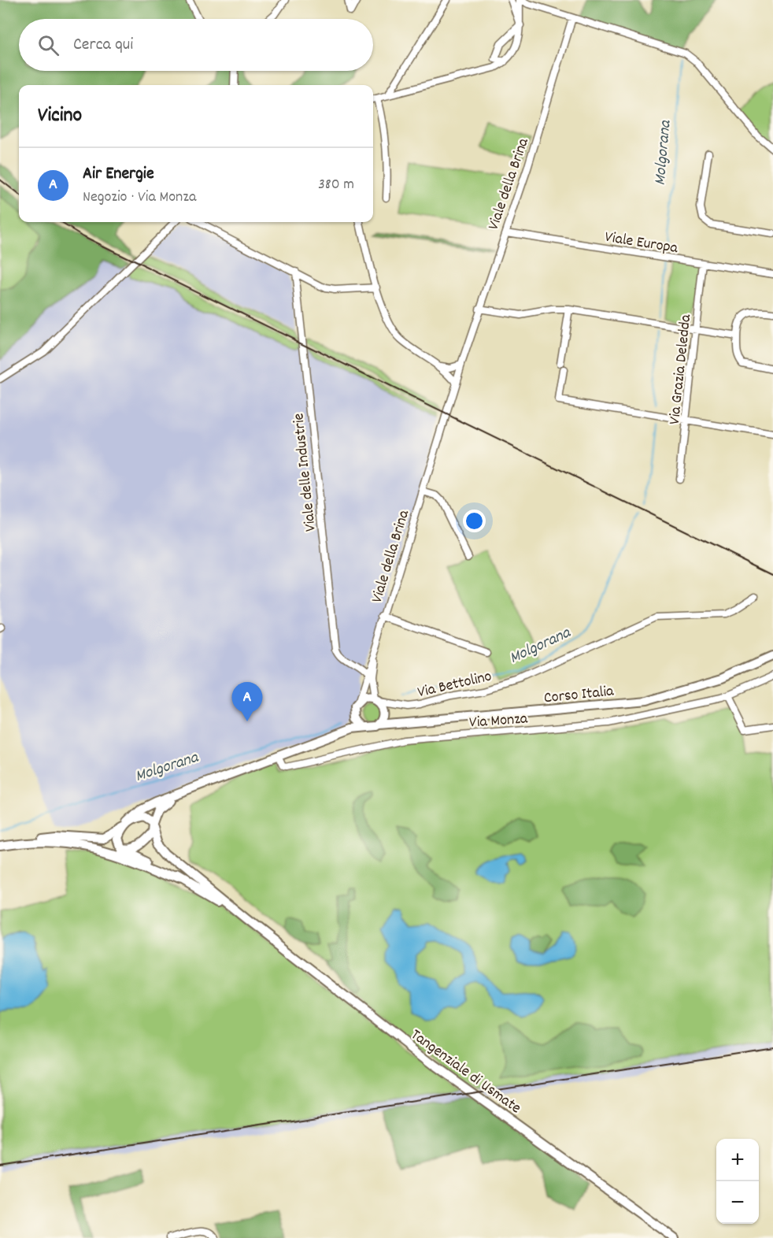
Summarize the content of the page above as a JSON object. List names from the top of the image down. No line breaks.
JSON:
{"streets":{"main road":["Corso Italia","Tangenziale di Usmate"],"street":["Viale della Brina","Viale Europa","Via Grazia Deledda","Viale delle Industrie","Via Bettolino","Via Monza"]},"crossings":[["Viale della Brina","Viale Europa"],["Viale della Brina","Viale delle Industrie"],["Viale della Brina","Via Bettolino"],["Viale della Brina","Corso Italia"],["Viale Europa","Via Grazia Deledda"],["Via Bettolino","Corso Italia"]],"water":["Molgorana"],"page":{"search":"Cerca qui","heading":"Vicino","list":[{"mark":"A","name":"Air Energie","note":"Negozio · Via Monza","value":"380 m"}],"pins":"A","map_buttons":["+","−"]}}
